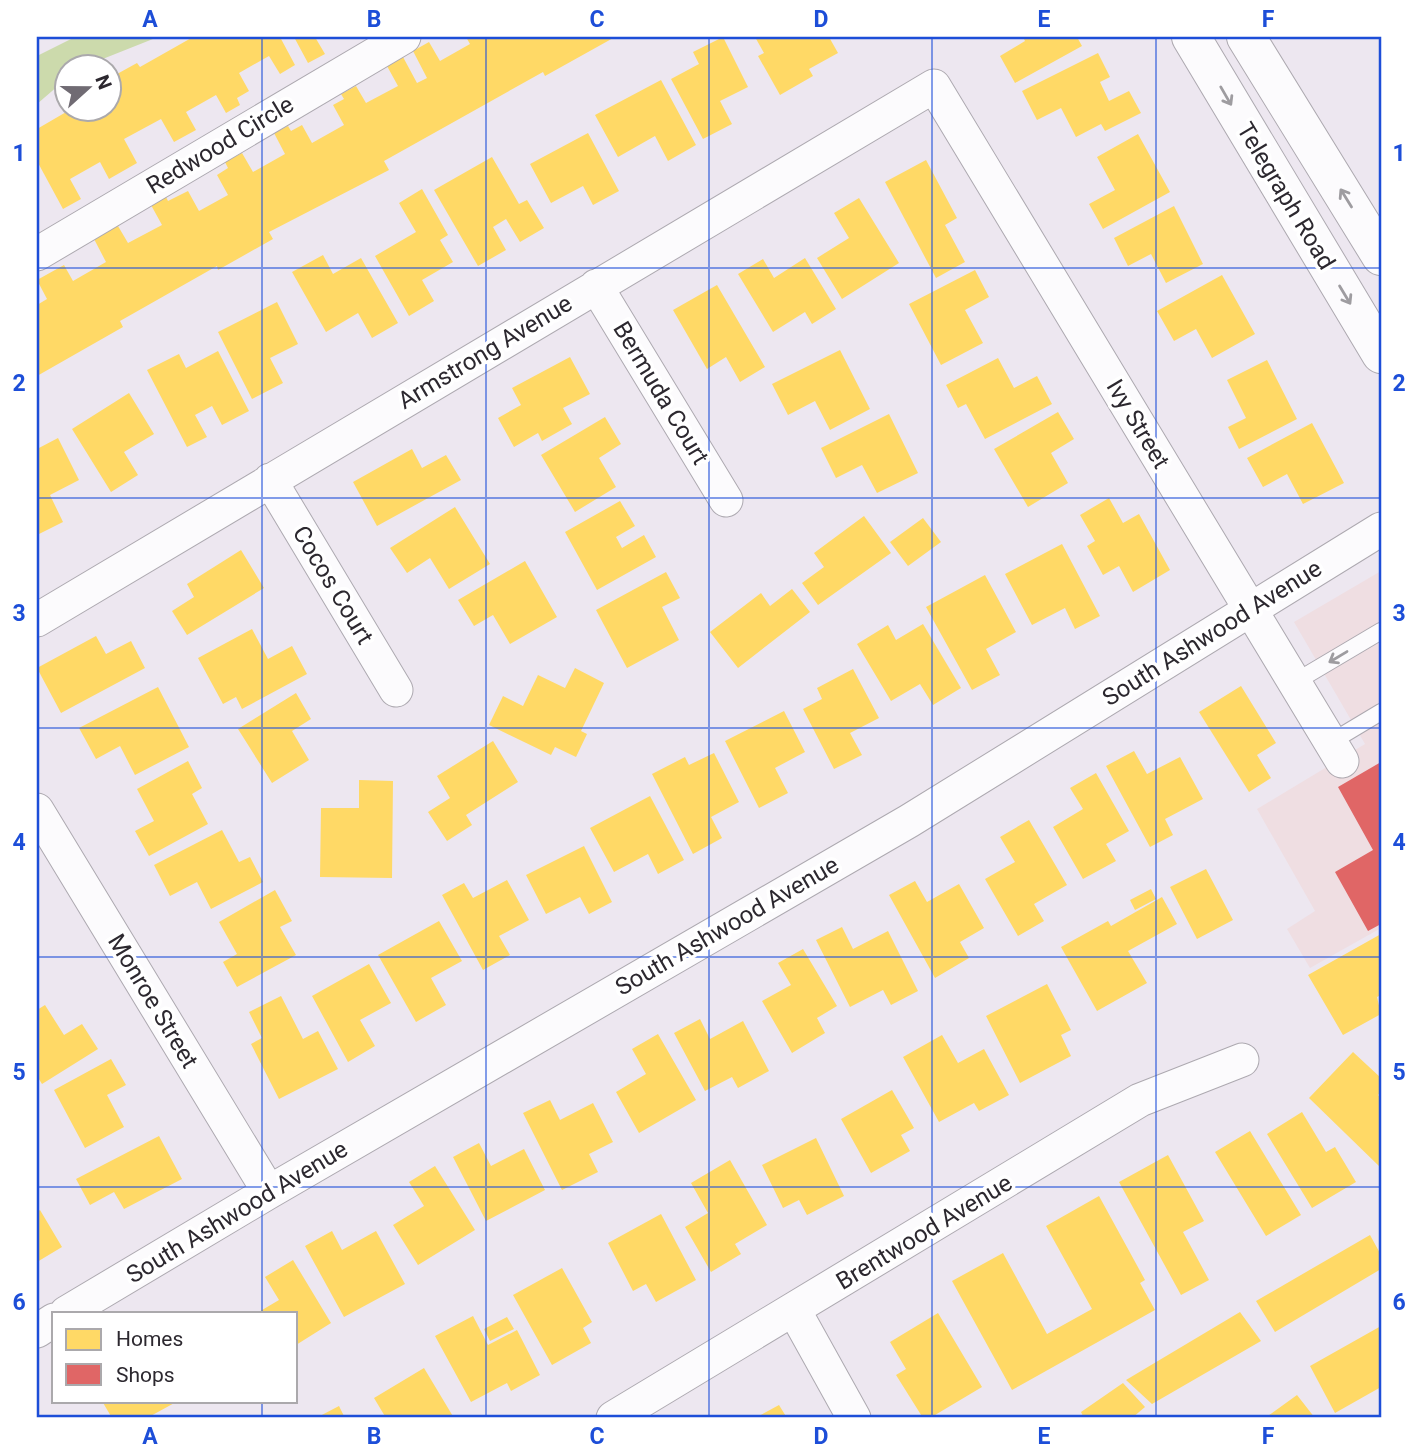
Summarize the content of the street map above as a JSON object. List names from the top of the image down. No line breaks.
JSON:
{"streets":{"main road":["Telegraph Road"],"street":["Redwood Circle","Armstrong Avenue","Bermuda Court","Ivy Street","Cocos Court","South Ashwood Avenue","Monroe Street","Brentwood Avenue"]},"crossings":[["Armstrong Avenue","Bermuda Court"],["Armstrong Avenue","Ivy Street"],["Armstrong Avenue","Cocos Court"],["Ivy Street","South Ashwood Avenue"],["South Ashwood Avenue","Monroe Street"]],"legend":["Homes","Shops"],"north":"right","grid":{"columns":["A","B","C","D","E","F"],"rows":["1","2","3","4","5","6"]}}
